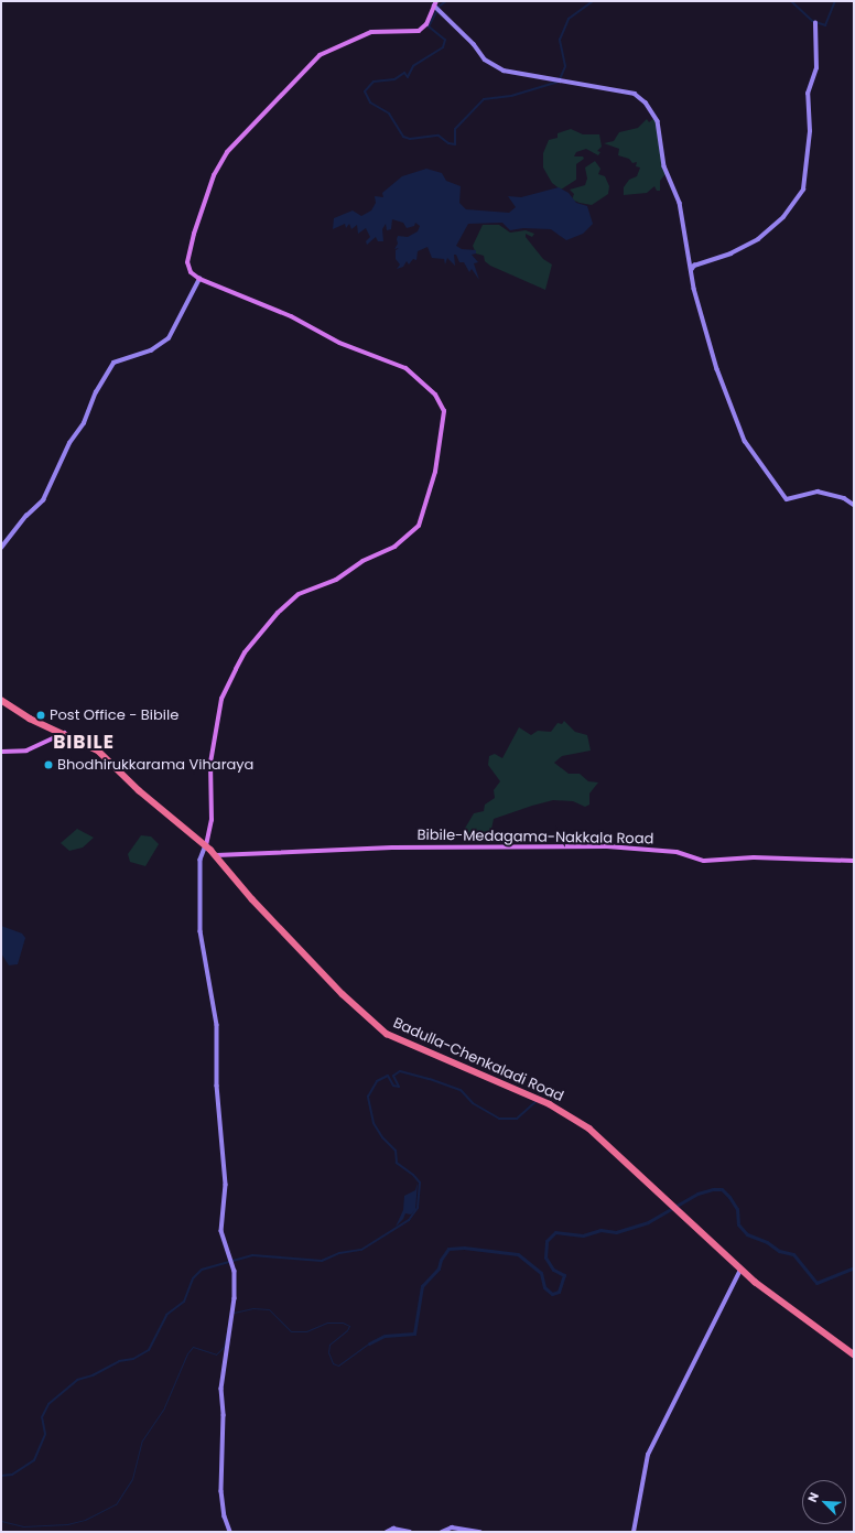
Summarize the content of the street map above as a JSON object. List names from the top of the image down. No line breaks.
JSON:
{"streets":{"highway":["Badulla-Chenkaladi Road"],"main road":["Bibile-Medagama-Nakkala Road"]},"crossings":[["Bibile-Medagama-Nakkala Road","Badulla-Chenkaladi Road"]],"districts":["BIBILE"],"places":["Post Office - Bibile","Bhodhirukkarama Viharaya"],"north":"top left"}
